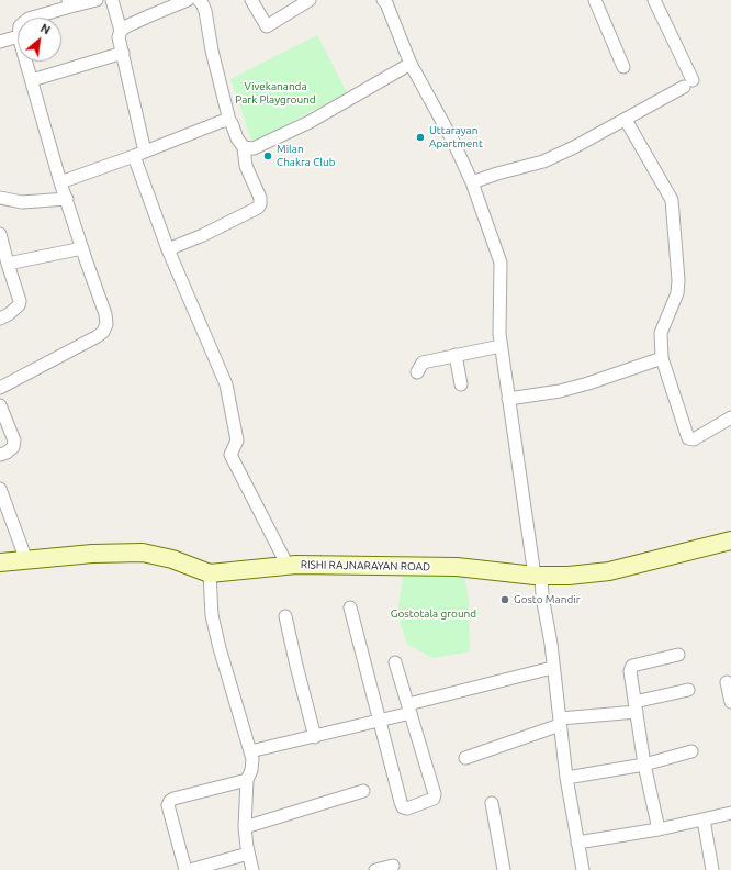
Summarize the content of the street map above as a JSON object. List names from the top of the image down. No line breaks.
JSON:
{"streets":{"main road":["RISHI RAJNARAYAN ROAD"]},"parks":["Vivekananda Park Playground","Gostotala ground"],"places":["Uttarayan Apartment","Milan Chakra Club","Gosto Mandir"],"north":"top right"}
